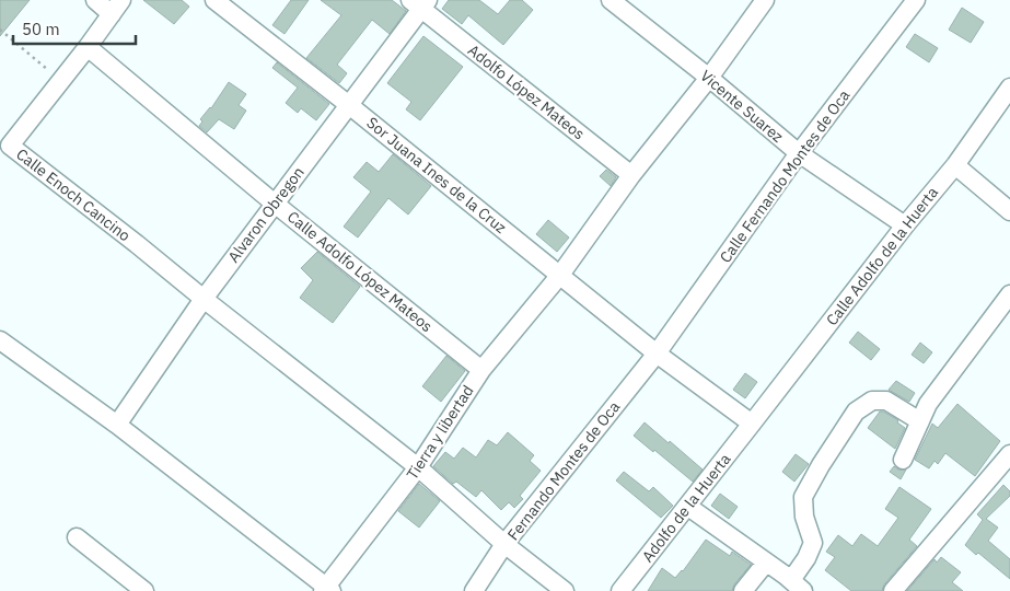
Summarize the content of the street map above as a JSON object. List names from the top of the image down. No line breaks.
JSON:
{"streets":{"street":["Adolfo López Mateos","Vicente Suarez","Sor Juana Ines de la Cruz","Calle Fernando Montes de Oca","Calle Enoch Cancino","Alvaron Obregon","Calle Adolfo de la Huerta","Calle Adolfo López Mateos","Tierra y libertad","Fernando Montes de Oca","Adolfo de la Huerta"]},"crossings":[["Adolfo López Mateos","Alvaron Obregon"],["Adolfo López Mateos","Tierra y libertad"],["Vicente Suarez","Calle Fernando Montes de Oca"],["Vicente Suarez","Calle Adolfo de la Huerta"],["Sor Juana Ines de la Cruz","Calle Fernando Montes de Oca"],["Sor Juana Ines de la Cruz","Alvaron Obregon"],["Sor Juana Ines de la Cruz","Calle Adolfo de la Huerta"],["Sor Juana Ines de la Cruz","Tierra y libertad"],["Sor Juana Ines de la Cruz","Fernando Montes de Oca"],["Sor Juana Ines de la Cruz","Adolfo de la Huerta"],["Calle Fernando Montes de Oca","Fernando Montes de Oca"],["Calle Enoch Cancino","Alvaron Obregon"],["Calle Enoch Cancino","Tierra y libertad"],["Calle Enoch Cancino","Fernando Montes de Oca"],["Alvaron Obregon","Calle Adolfo López Mateos"],["Calle Adolfo de la Huerta","Adolfo de la Huerta"],["Calle Adolfo López Mateos","Tierra y libertad"]],"scale_bar":"50 m"}
